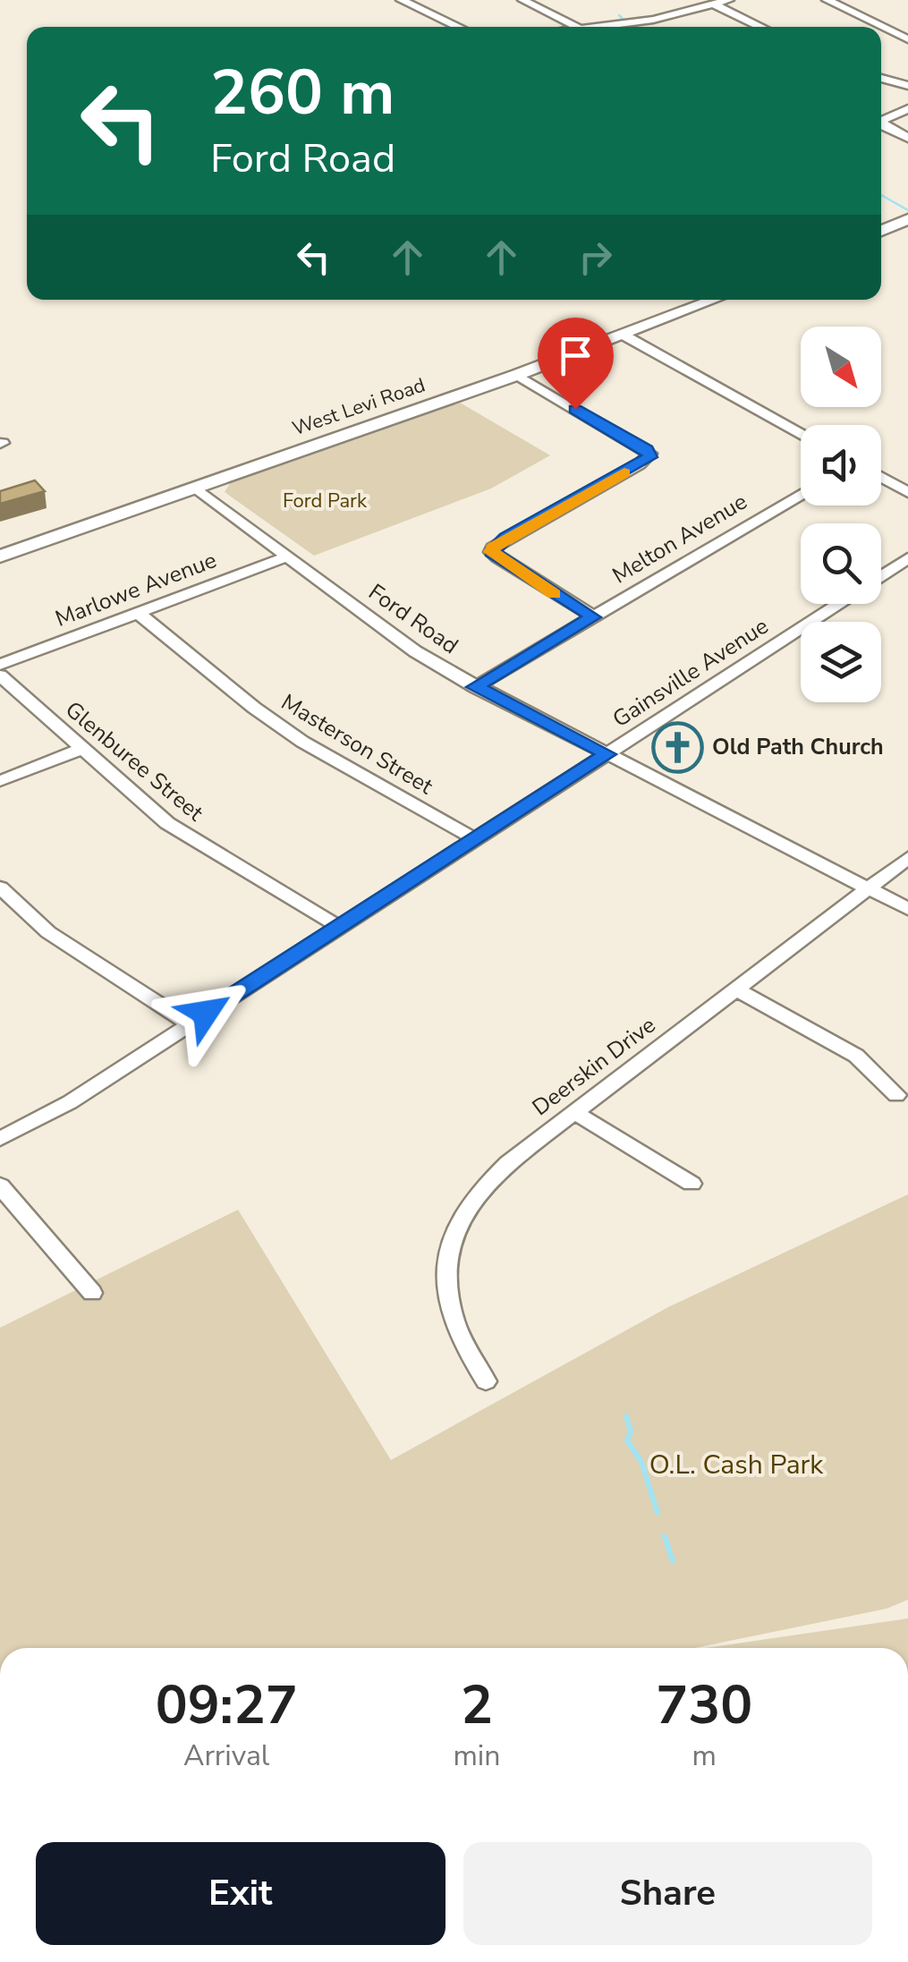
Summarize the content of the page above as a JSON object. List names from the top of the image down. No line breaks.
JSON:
{"streets":{"street":["West Levi Road","Melton Avenue","Marlowe Avenue","Ford Road","Gainsville Avenue","Masterson Street","Glenburee Street","Deerskin Drive"]},"crossings":[["West Levi Road","Ford Road"],["Melton Avenue","Ford Road"],["Marlowe Avenue","Ford Road"],["Marlowe Avenue","Masterson Street"],["Ford Road","Gainsville Avenue"],["Ford Road","Deerskin Drive"],["Gainsville Avenue","Masterson Street"],["Gainsville Avenue","Glenburee Street"]],"parks":["Ford Park","O.L. Cash Park"],"places":{"church":["Old Path Church"]},"north":"bottom right","page":{"turn":["260 m","Ford Road"],"eta":["09:27","Arrival","2","min","730","m"],"buttons":["Exit","Share"]}}
